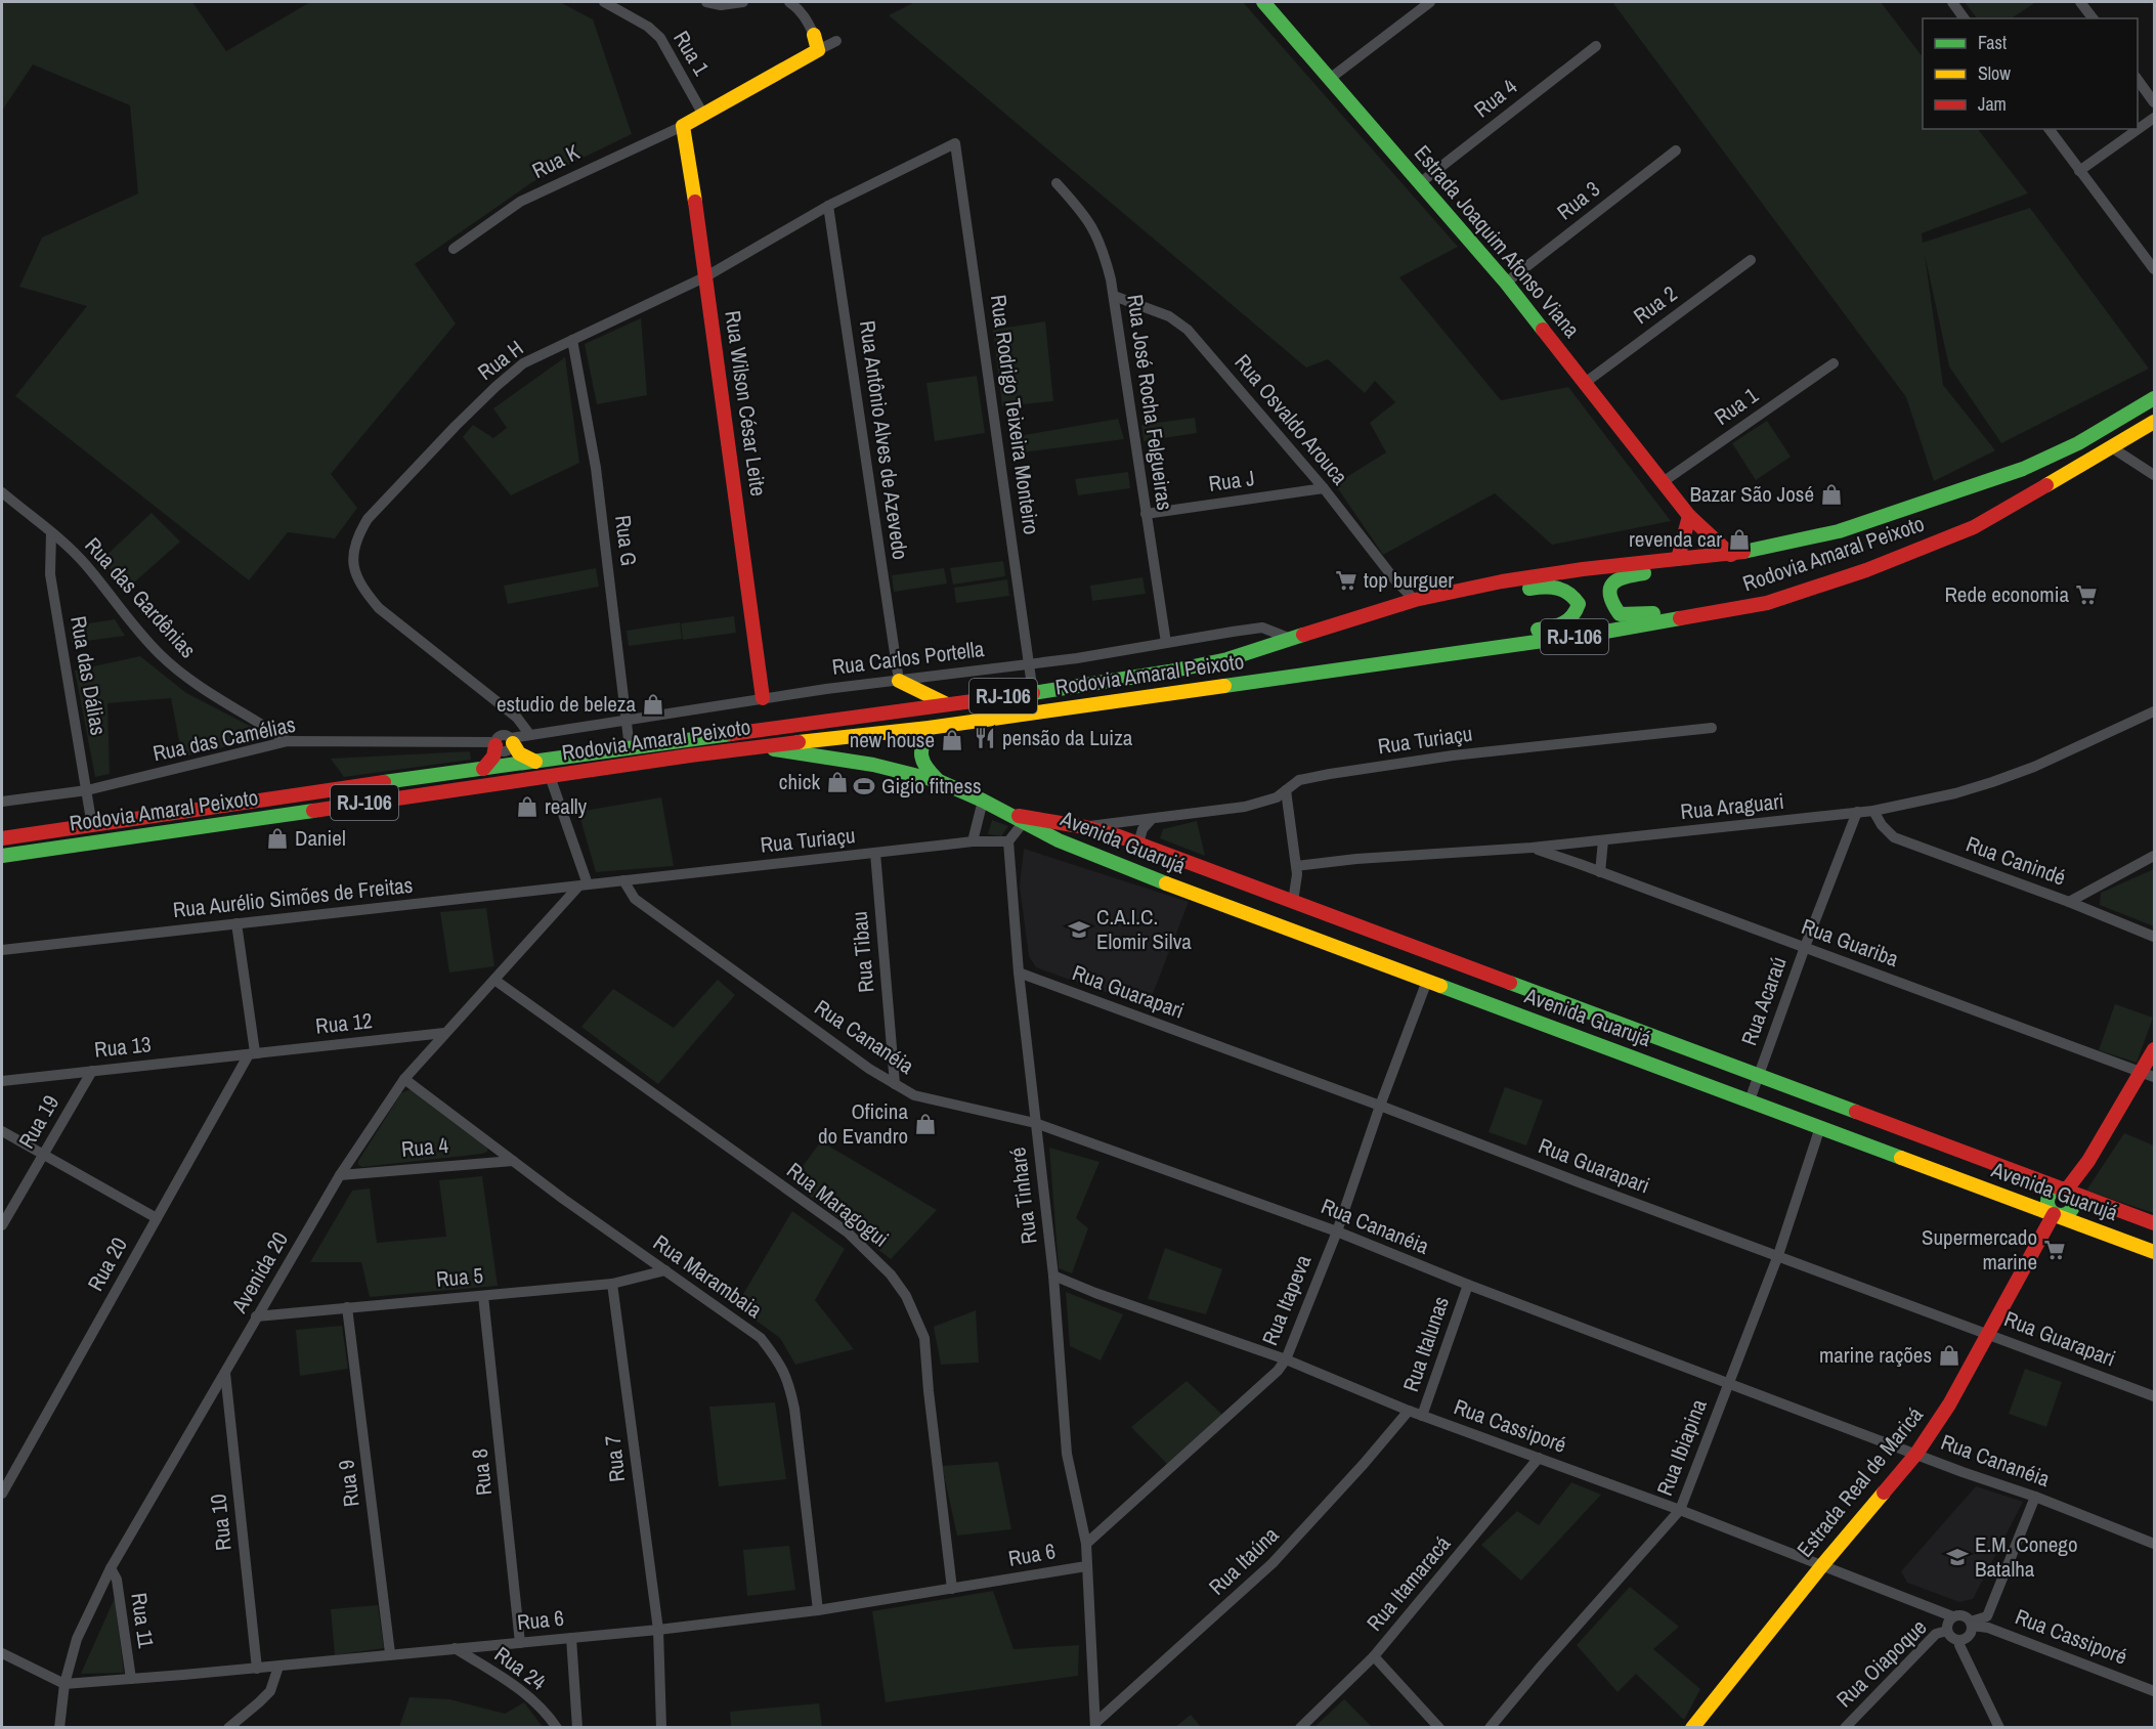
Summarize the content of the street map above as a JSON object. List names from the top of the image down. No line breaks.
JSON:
{"streets":{"main road":["Rua K","Estrada Joaquim Afonso Viana","Rua Wilson César Leite","Rodovia Amaral Peixoto","RJ-106","Avenida Guarujá","Estrada Real de Maricá"],"street":["Rua 1","Rua 4","Rua 3","Rua 2","Rua H","Rua José Rocha Felgueiras","Rua Rodrigo Teixeira Monteiro","Rua Osvaldo Arouca","Rua Antônio Alves de Azevedo","Rua J","Rua G","Rua das Gardênias","Rua Carlos Portella","Rua das Dálias","Rua das Camélias","Rua Turiaçu","Rua Araguari","Rua Canindé","Rua Aurélio Simões de Freitas","Rua Guariba","Rua Tibau","Rua Guarapari","Rua Acaraú","Rua 12","Rua Cananéia","Rua 13","Rua 19","Rua Tinharé","Rua Maragogui","Rua 20","Avenida 20","Rua Marambaia","Rua 5","Rua Itapeva","Rua Italunas","Rua Cassiporé","Rua Ibiapina","Rua 7","Rua 8","Rua 9","Rua 10","Rua 6","Rua Itaúna","Rua Itamaracá","Rua 11","Rua Oiapoque","Rua 24"]},"crossings":[["Rua 1","Rua K"],["Rua 1","Estrada Joaquim Afonso Viana"],["Rua 1","Rua Wilson César Leite"],["Rua 4","Estrada Joaquim Afonso Viana"],["Rua 4","Avenida 20"],["Rua 4","Rua Marambaia"],["Rua K","Rua Wilson César Leite"],["Rua 3","Estrada Joaquim Afonso Viana"],["Estrada Joaquim Afonso Viana","Rua 2"],["Estrada Joaquim Afonso Viana","Rodovia Amaral Peixoto"],["Rua H","Rua Wilson César Leite"],["Rua H","Rua Rodrigo Teixeira Monteiro"],["Rua H","Rua Antônio Alves de Azevedo"],["Rua H","Rua G"],["Rua H","Rua Carlos Portella"],["Rua José Rocha Felgueiras","Rua Osvaldo Arouca"],["Rua José Rocha Felgueiras","Rua J"],["Rua José Rocha Felgueiras","Rua Carlos Portella"],["Rua Wilson César Leite","Rua Carlos Portella"],["Rua Rodrigo Teixeira Monteiro","Rodovia Amaral Peixoto"],["Rua Rodrigo Teixeira Monteiro","Rua Carlos Portella"],["Rua Osvaldo Arouca","Rua J"],["Rua Osvaldo Arouca","Rodovia Amaral Peixoto"],["Rua Antônio Alves de Azevedo","Rua Carlos Portella"],["Rua G","Rodovia Amaral Peixoto"],["Rua G","Rua Carlos Portella"],["Rodovia Amaral Peixoto","Rua Carlos Portella"],["Rodovia Amaral Peixoto","Rua das Dálias"],["Rodovia Amaral Peixoto","Avenida Guarujá"],["Rua das Gardênias","Rua das Dálias"],["Rua das Gardênias","Rua das Camélias"],["Rua das Dálias","Rua das Camélias"],["Rua Turiaçu","Avenida Guarujá"],["Rua Turiaçu","Rua Aurélio Simões de Freitas"],["Rua Turiaçu","Rua Tibau"],["Rua Turiaçu","Rua Cananéia"],["Rua Turiaçu","Rua Tinharé"],["Rua Turiaçu","Avenida 20"],["Rua Araguari","Rua Canindé"],["Rua Araguari","Rua Guariba"],["Rua Araguari","Rua Acaraú"],["Avenida Guarujá","Rua Acaraú"],["Avenida Guarujá","Rua Itapeva"],["Avenida Guarujá","Rua Ibiapina"],["Avenida Guarujá","Estrada Real de Maricá"],["Rua Aurélio Simões de Freitas","Avenida 20"],["Rua Guariba","Rua Acaraú"],["Rua Tibau","Rua Cananéia"],["Rua Guarapari","Rua Tinharé"],["Rua Guarapari","Rua Itapeva"],["Rua Guarapari","Rua Ibiapina"],["Rua Guarapari","Estrada Real de Maricá"],["Rua 12","Rua 13"],["Rua 12","Rua 20"],["Rua 12","Avenida 20"],["Rua Cananéia","Rua Tinharé"],["Rua Cananéia","Rua Itapeva"],["Rua Cananéia","Rua Italunas"],["Rua Cananéia","Rua Ibiapina"],["Rua Cananéia","Estrada Real de Maricá"],["Rua 13","Rua 19"],["Rua 13","Rua 20"],["Rua Tinharé","Rua Itapeva"],["Rua Tinharé","Rua Cassiporé"],["Rua Maragogui","Avenida 20"],["Rua Maragogui","Rua 6"],["Avenida 20","Rua Marambaia"],["Avenida 20","Rua 5"],["Avenida 20","Rua 10"],["Avenida 20","Rua 6"],["Avenida 20","Rua 11"],["Rua Marambaia","Rua 5"],["Rua Marambaia","Rua 6"],["Rua 5","Rua 7"],["Rua 5","Rua 8"],["Rua 5","Rua 9"],["Rua Itapeva","Rua Cassiporé"],["Rua Italunas","Rua Cassiporé"],["Rua Cassiporé","Rua Ibiapina"],["Rua Cassiporé","Estrada Real de Maricá"],["Rua Cassiporé","Rua Itaúna"],["Rua Cassiporé","Rua Itamaracá"],["Rua Cassiporé","Rua Oiapoque"],["Rua 7","Rua 6"],["Rua 8","Rua 6"],["Rua 9","Rua 6"],["Rua 10","Rua 6"],["Rua 6","Rua 11"],["Rua 6","Rua 24"]],"places":{"shop":["Bazar São José","revenda car","estudio de beleza","new house","chick","really","Daniel","Oficina do Evandro","marine rações"],"supermarket":["top burguer","Rede economia","Supermercado marine"],"restaurant":["pensão da Luiza"],"sports":["Gigio fitness"],"school or university":["C.A.I.C. Elomir Silva","E.M. Conego Batalha"]},"legend":["Fast","Slow","Jam"]}
